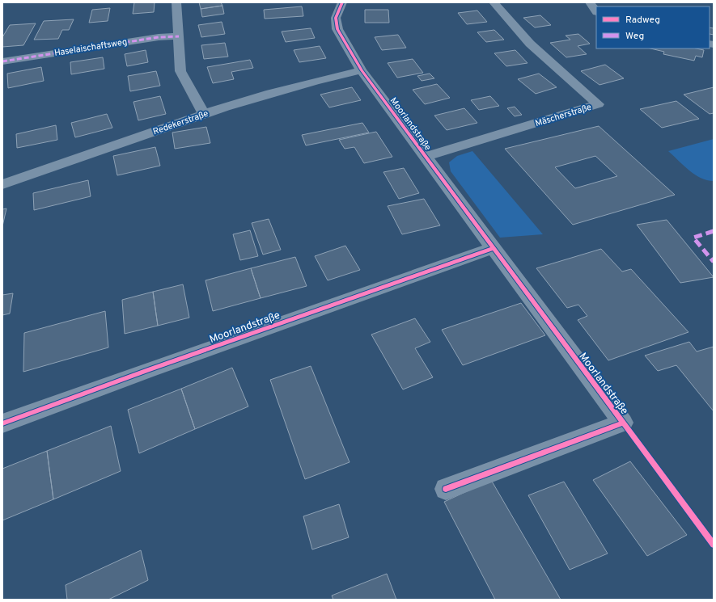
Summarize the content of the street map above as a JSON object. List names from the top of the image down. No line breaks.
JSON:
{"streets":{"street":["Haselaischaftsweg","Mäscherstraße","Redekerstraße","Moorlandstraße"]},"crossings":[["Mäscherstraße","Moorlandstraße"],["Redekerstraße","Moorlandstraße"]],"legend":["Radweg","Weg"]}
